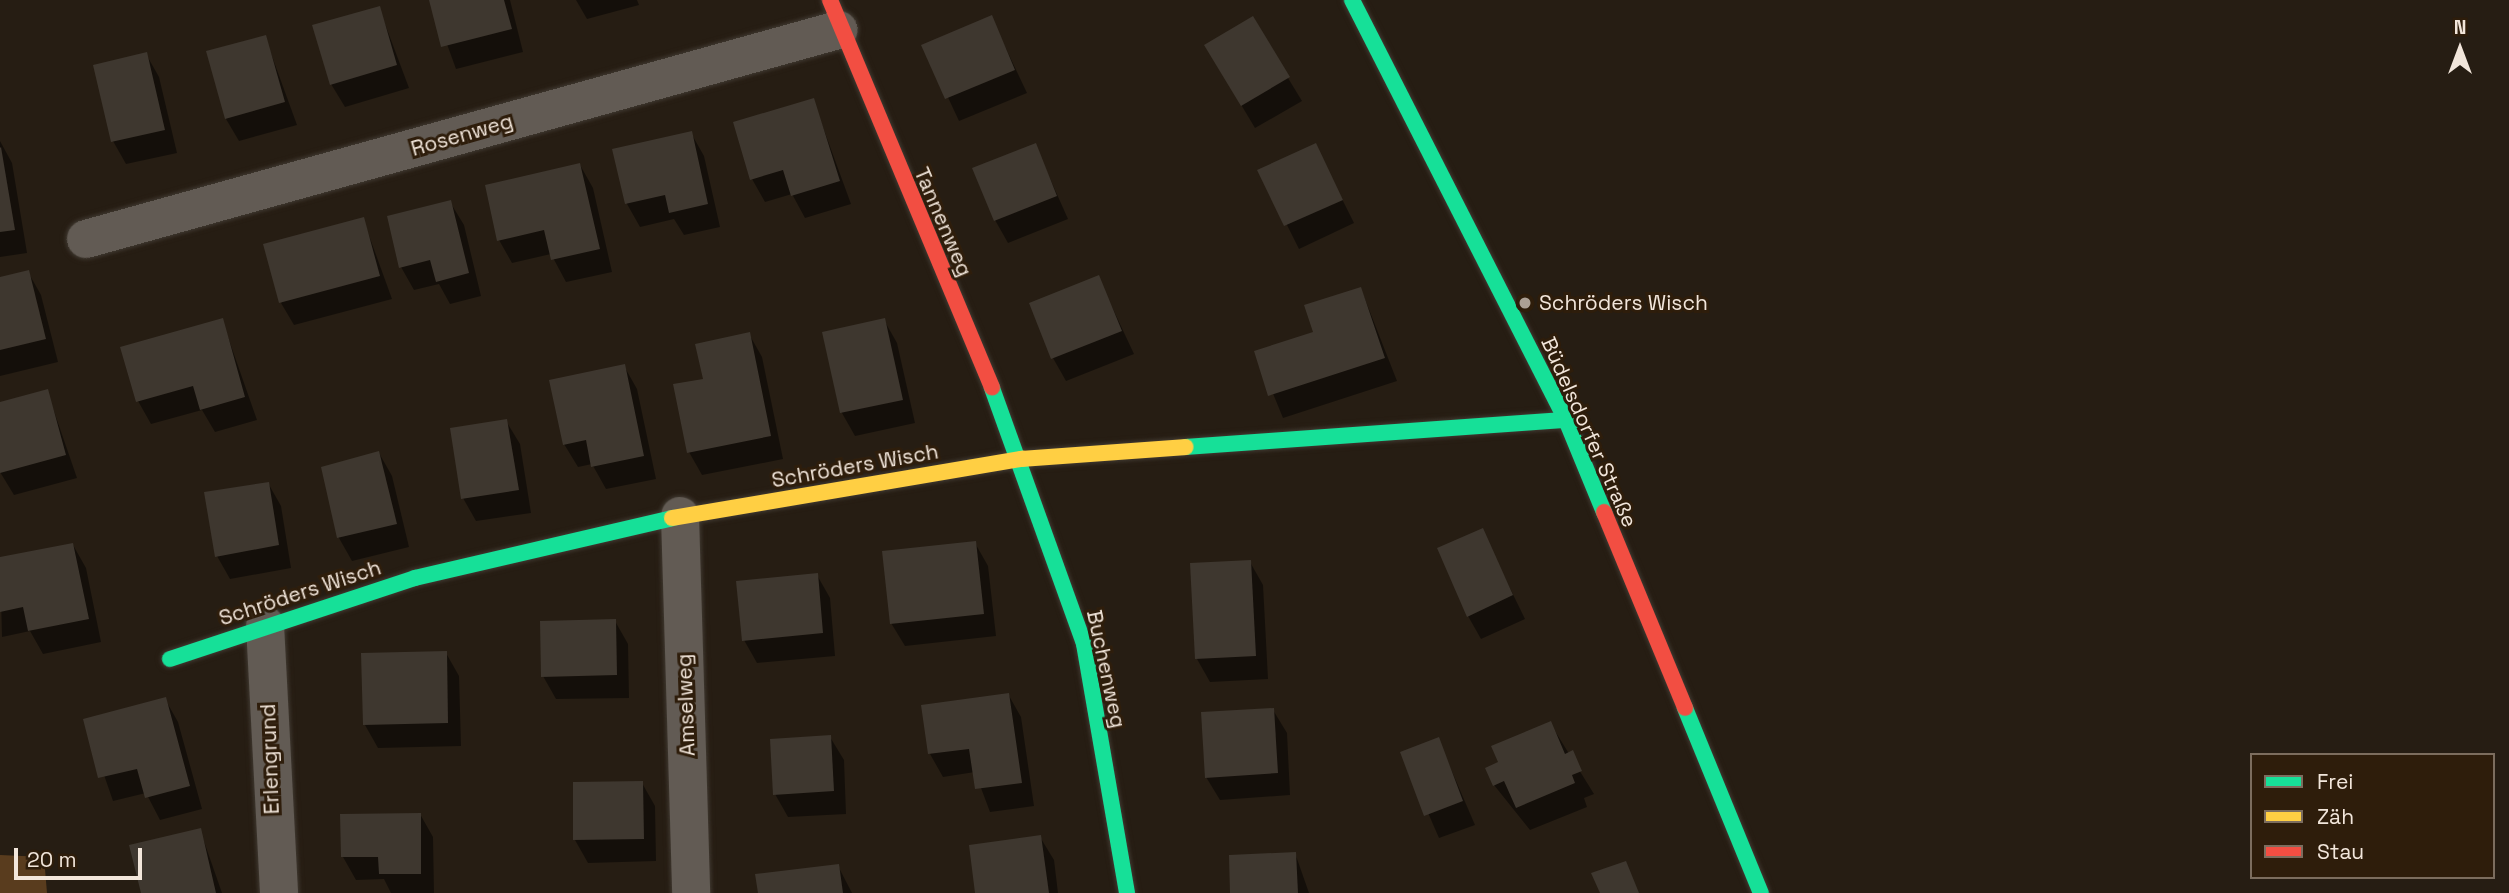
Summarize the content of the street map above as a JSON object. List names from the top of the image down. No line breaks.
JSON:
{"streets":{"street":["Rosenweg","Tannenweg","Büdelsdorfer Straße","Schröders Wisch","Buchenweg","Amselweg","Erlengrund"]},"crossings":[["Rosenweg","Tannenweg"],["Tannenweg","Schröders Wisch"],["Tannenweg","Buchenweg"],["Büdelsdorfer Straße","Schröders Wisch"],["Schröders Wisch","Buchenweg"],["Schröders Wisch","Amselweg"],["Schröders Wisch","Erlengrund"]],"places":["Schröders Wisch"],"legend":["Frei","Zäh","Stau"],"scale_bar":"20 m","north":"top"}
